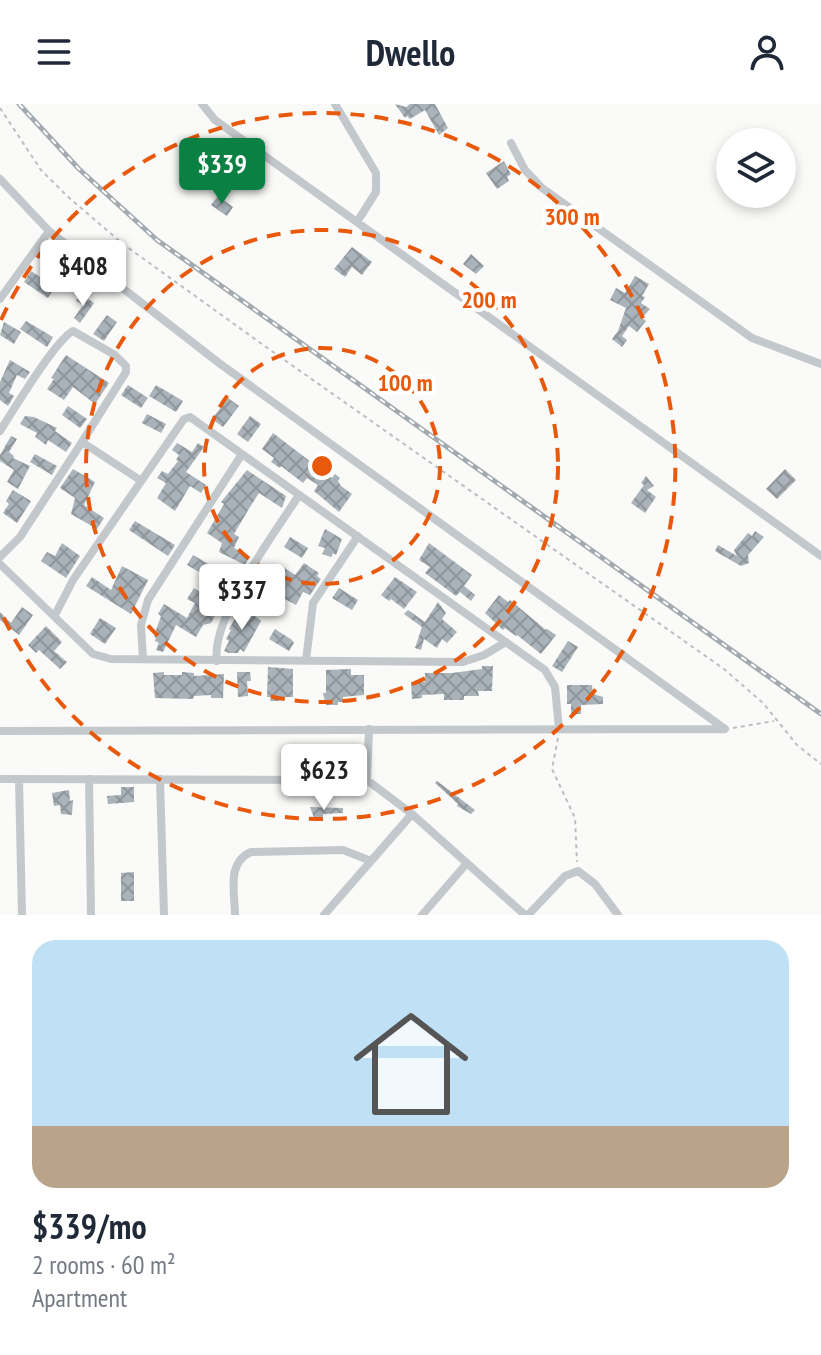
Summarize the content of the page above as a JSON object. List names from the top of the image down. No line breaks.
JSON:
{"page":{"header":"Dwello","price":["$339","$408","$337","$623"],"list":[{"name":"$339/mo","note":"2 rooms · 60 m² · Apartment"}]},"rings":["300 m","200 m","100 m"]}
